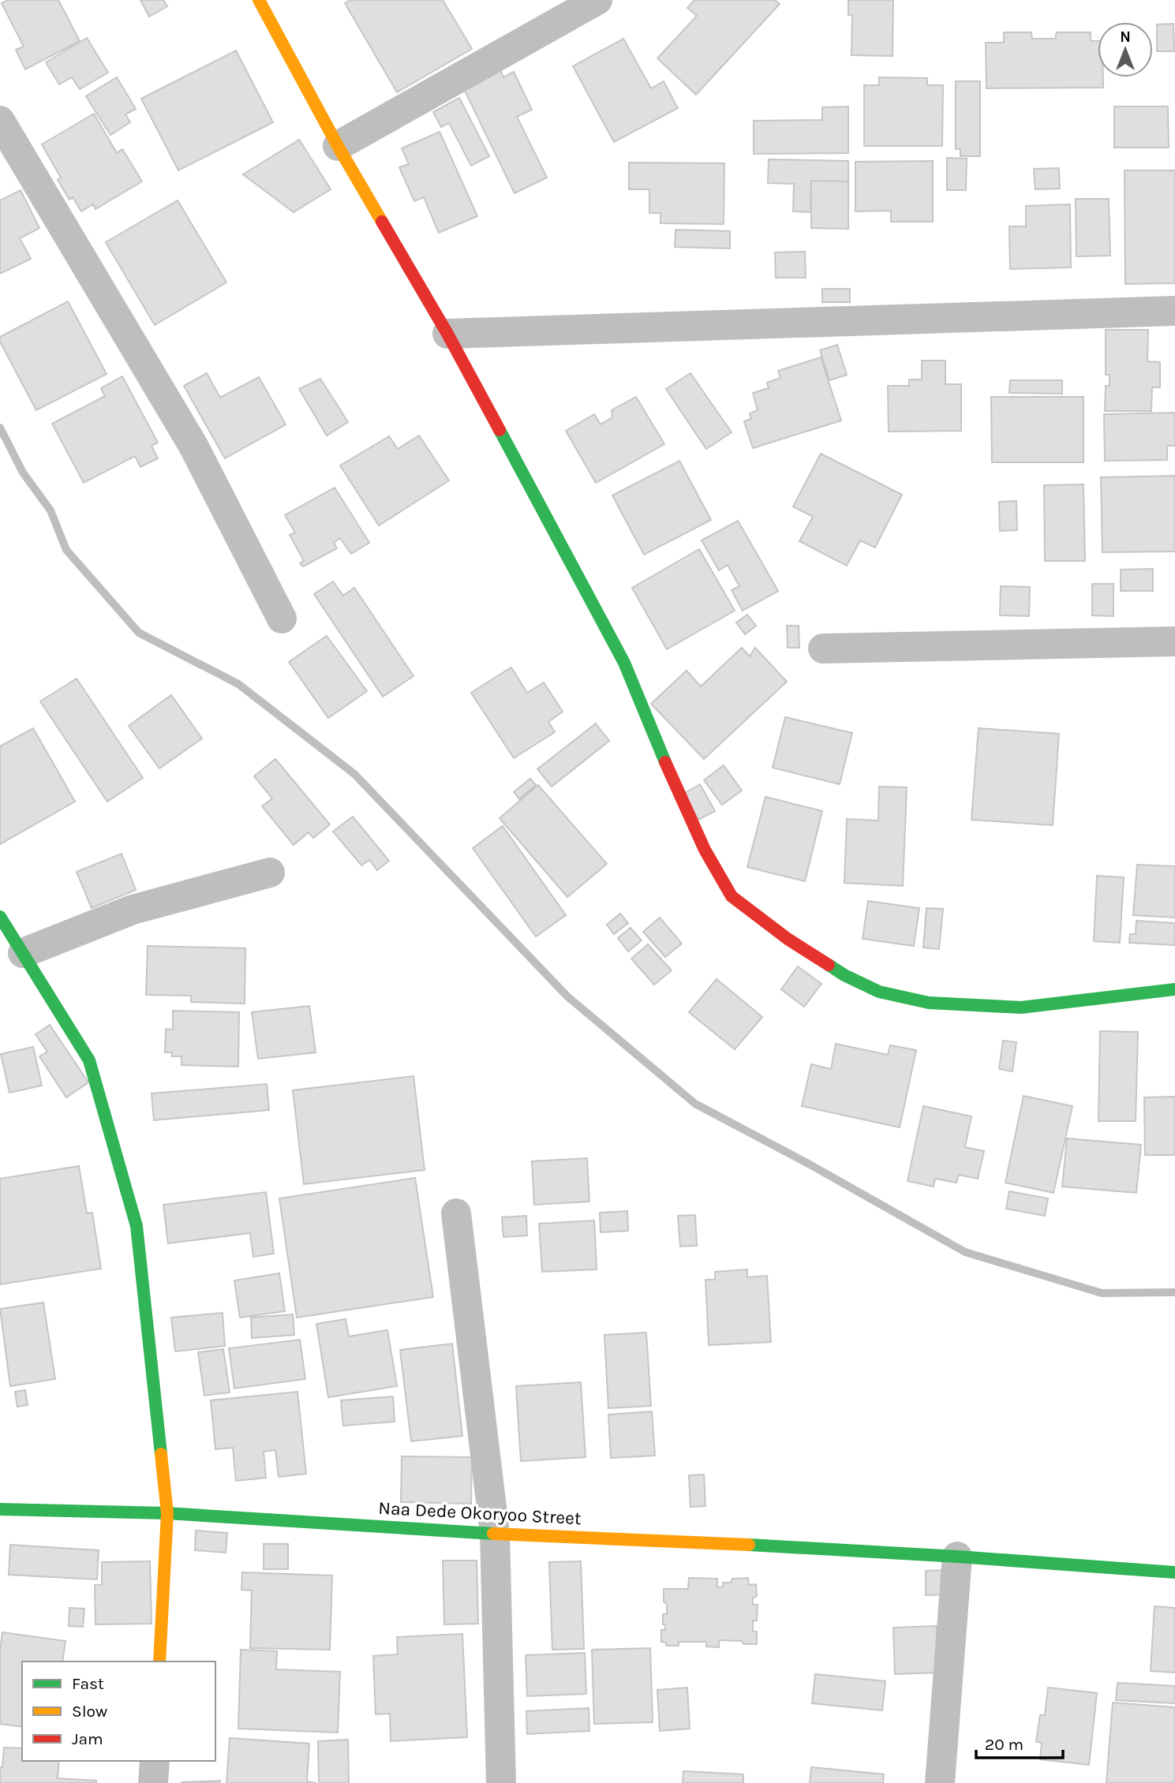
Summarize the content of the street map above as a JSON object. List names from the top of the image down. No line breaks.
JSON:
{"streets":{"street":["Naa Dede Okoryoo Street"]},"legend":["Fast","Slow","Jam"],"scale_bar":"20 m","north":"top"}
